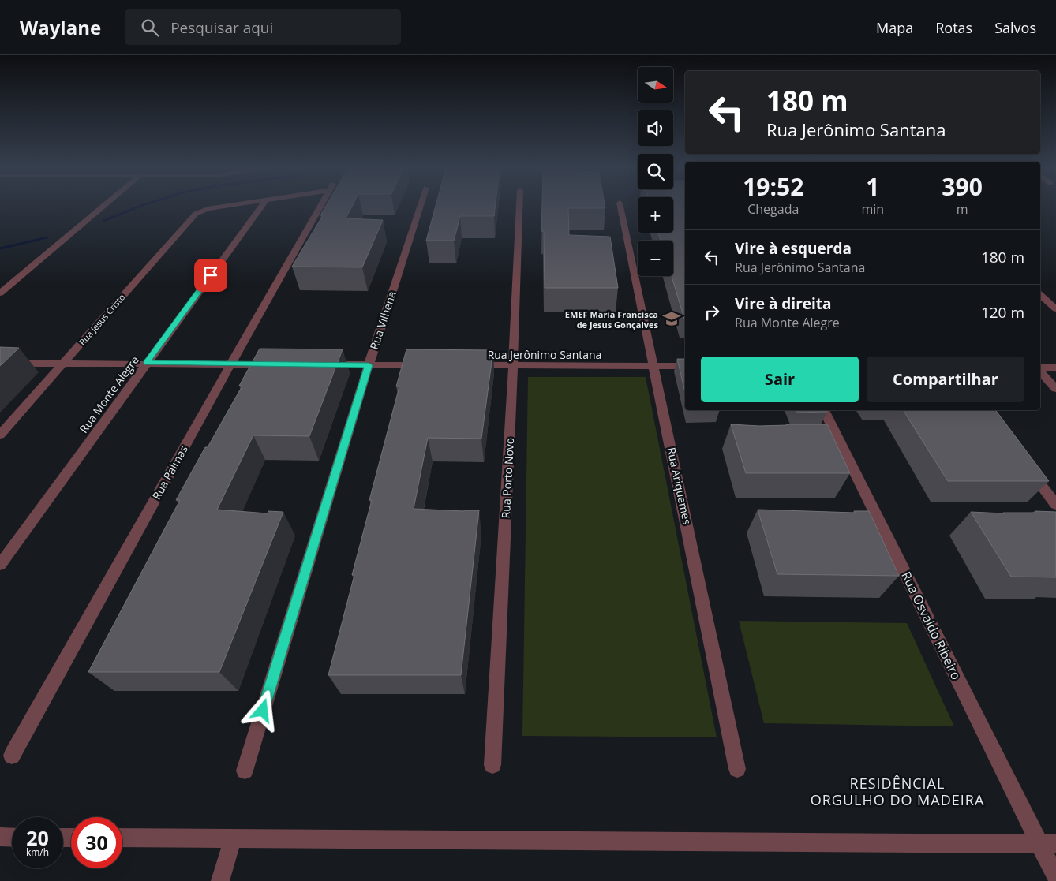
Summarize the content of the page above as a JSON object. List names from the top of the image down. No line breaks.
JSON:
{"streets":{"street":["Rua Jesus Cristo","Rua Vilhena","Rua Jerônimo Santana","Rua Monte Alegre","Rua Palmas","Rua Porto Novo","Rua Ariquemes","Rua Osvaldo Ribeiro"]},"crossings":[["Rua Jerônimo Santana","Rua Porto Novo"],["Rua Jerônimo Santana","Rua Ariquemes"]],"districts":["RESIDÊNCIAL ORGULHO DO MADEIRA"],"places":{"school or university":["EMEF Maria Francisca de Jesus Gonçalves"]},"north":"right","page":{"header":"Waylane","search":"Pesquisar aqui","nav":["Mapa","Rotas","Salvos"],"map_buttons":["+","−"],"turn":["180 m","Rua Jerônimo Santana"],"eta":["19:52","Chegada","1","min","390","m"],"list":[{"name":"Vire à esquerda","note":"Rua Jerônimo Santana","value":"180 m"},{"name":"Vire à direita","note":"Rua Monte Alegre","value":"120 m"}],"buttons":["Sair","Compartilhar"],"speed":"20 km/h","limit":"30"}}
